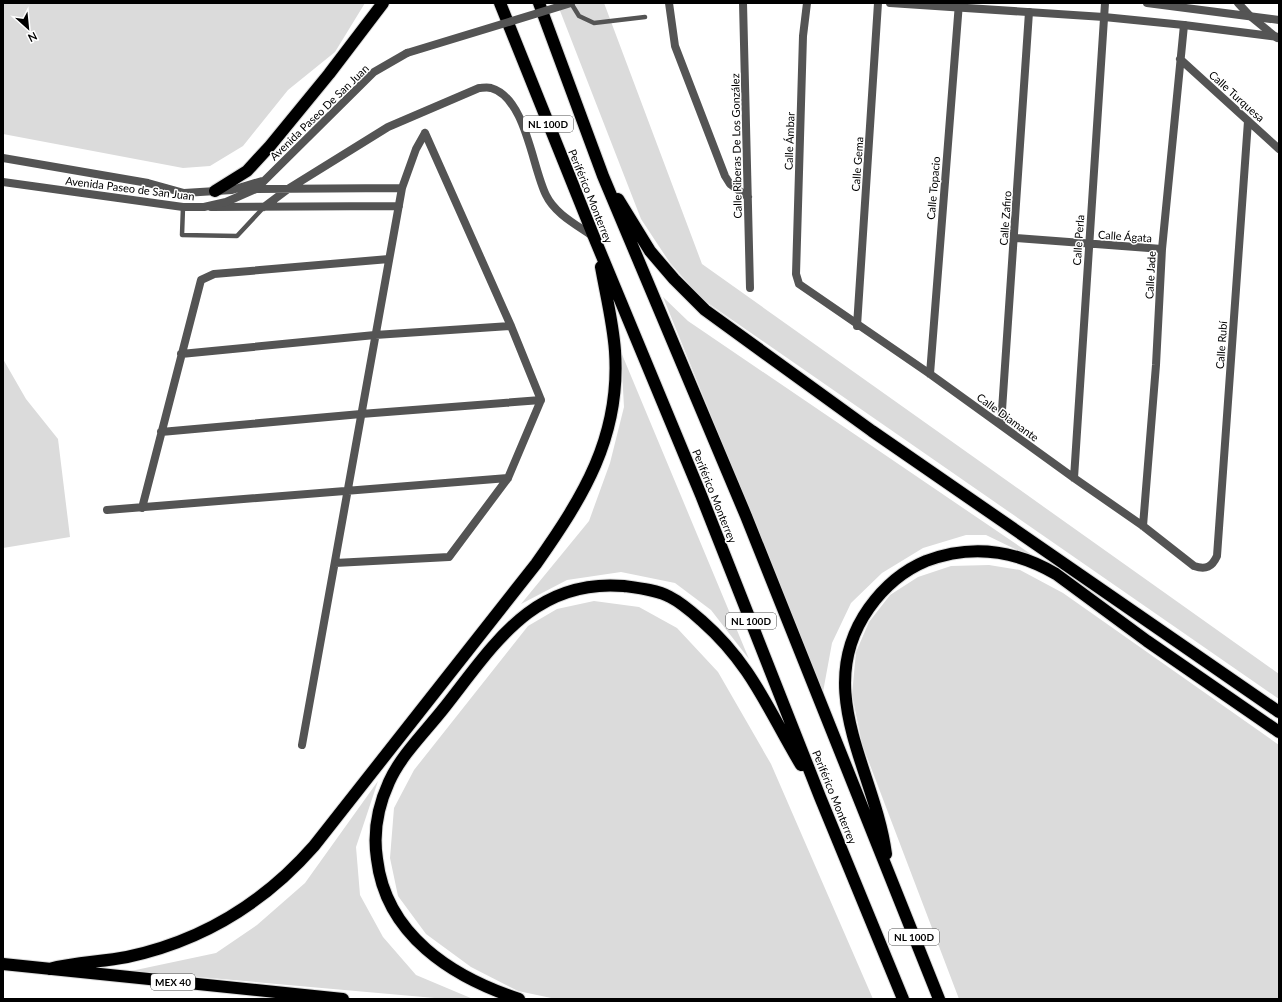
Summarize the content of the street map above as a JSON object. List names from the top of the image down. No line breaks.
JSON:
{"streets":{"highway":["NL 100D","Periférico Monterrey","MEX 40"],"street":["Calle Turquesa","Avenida Paseo De San Juan","Calle Ámbar","Calle Riberas De Los González","Calle Gema","Avenida Paseo de San Juan","Calle Topacio","Calle Zafiro","Calle Ágata","Calle Perla","Calle Jade","Calle Rubí","Calle Diamante"]},"crossings":[["Calle Turquesa","Calle Jade"],["Calle Turquesa","Calle Rubí"],["Avenida Paseo De San Juan","Avenida Paseo de San Juan"],["Calle Ámbar","Calle Diamante"],["Calle Gema","Calle Diamante"],["Calle Topacio","Calle Diamante"],["Calle Zafiro","Calle Ágata"],["Calle Zafiro","Calle Diamante"],["Calle Ágata","Calle Perla"],["Calle Ágata","Calle Jade"],["Calle Perla","Calle Diamante"],["Calle Jade","Calle Diamante"],["Calle Rubí","Calle Diamante"]],"north":"bottom right"}
